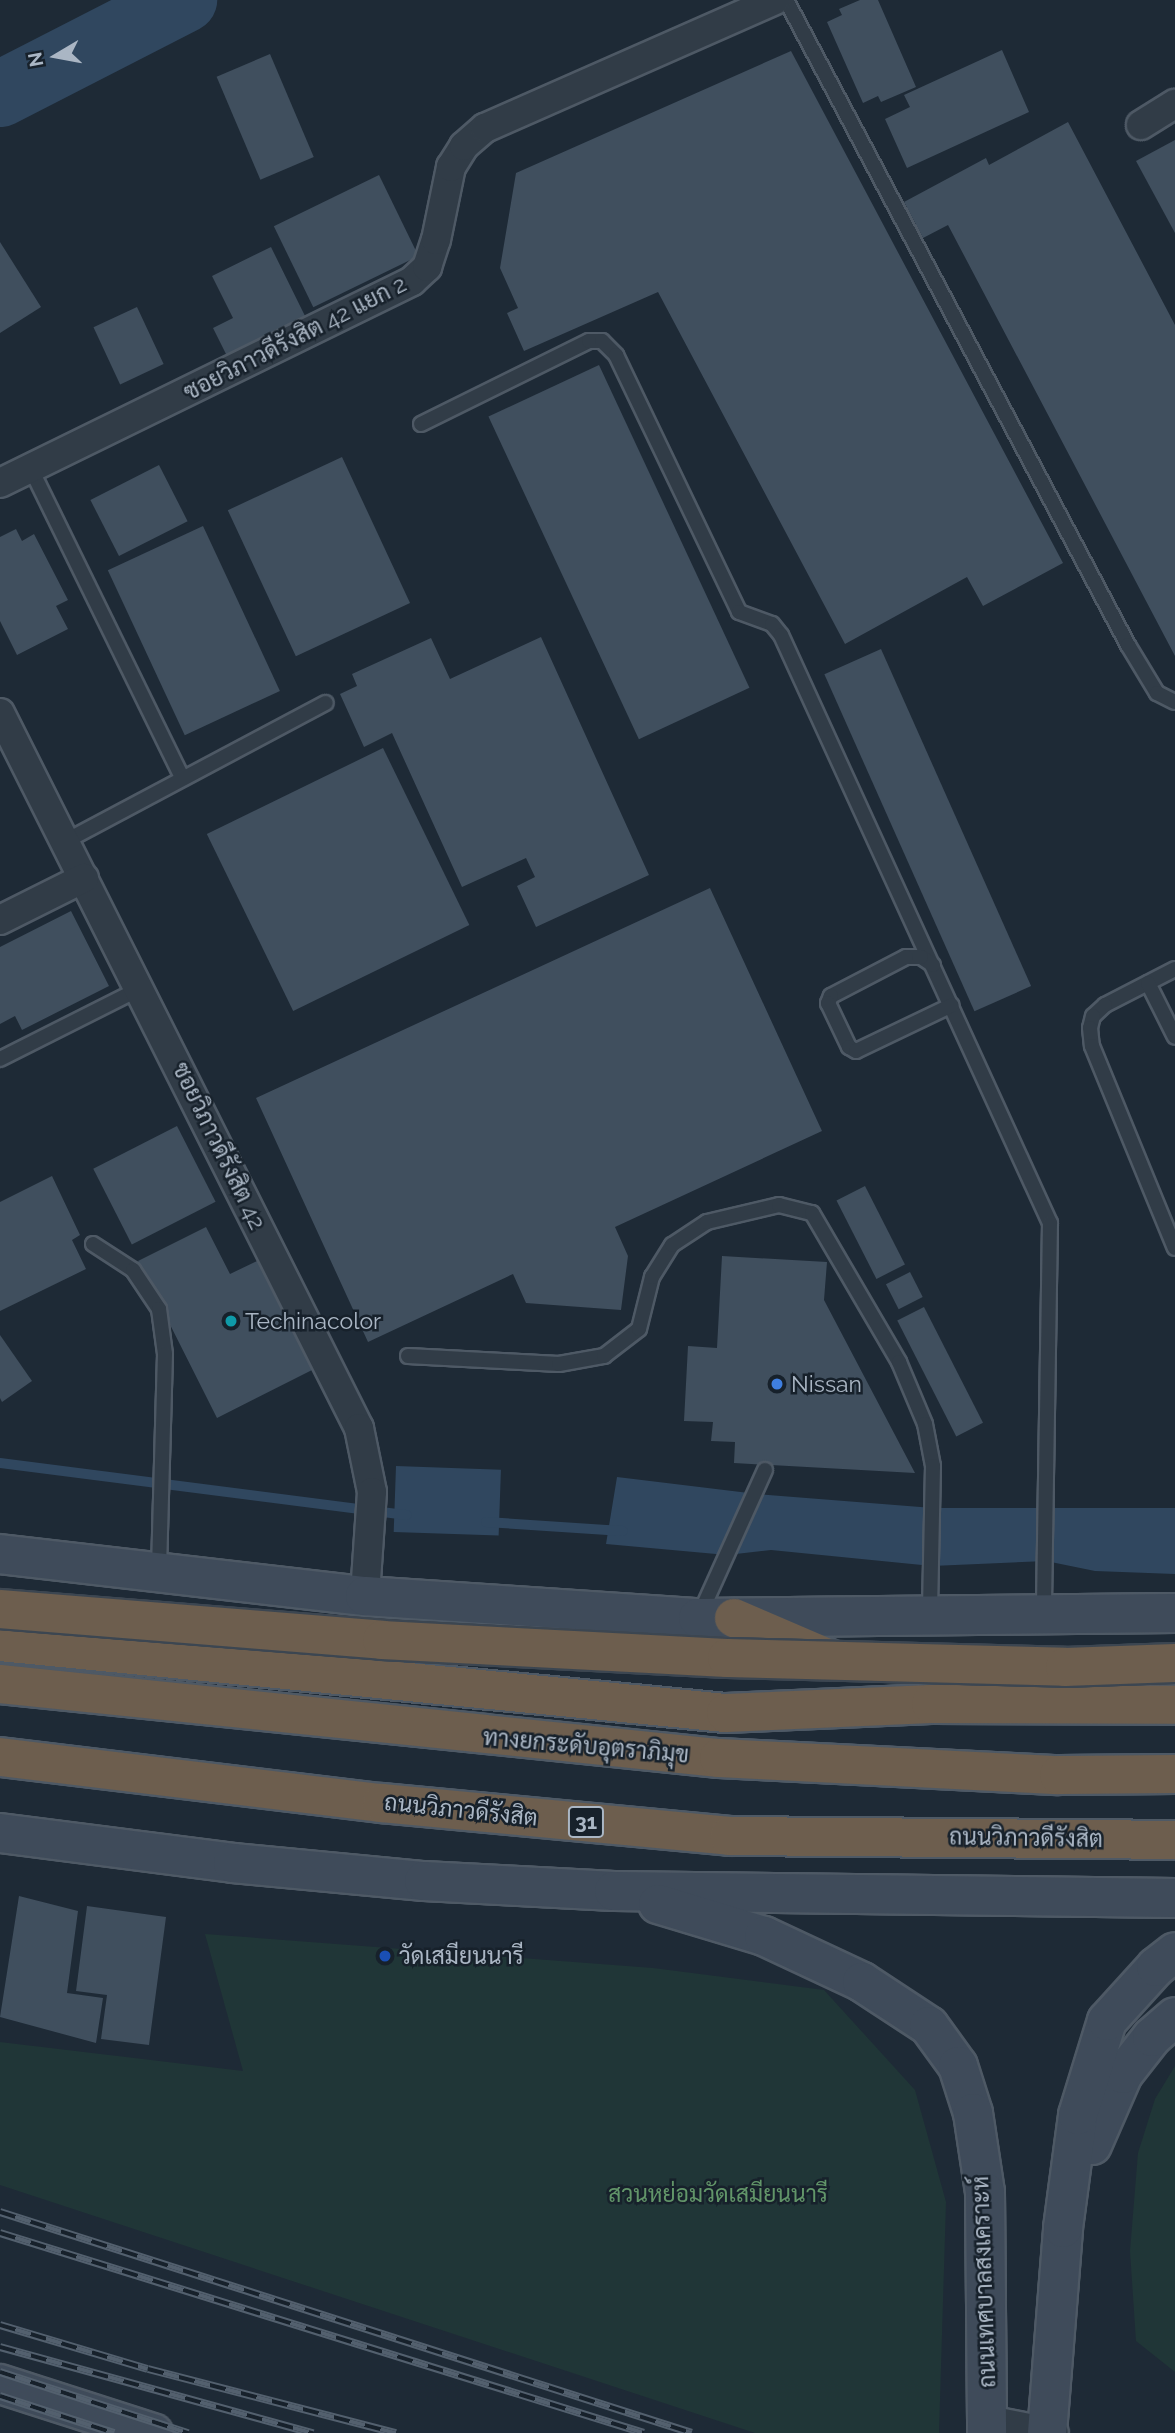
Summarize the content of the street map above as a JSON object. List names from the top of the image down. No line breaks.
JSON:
{"streets":{"highway":["ทางยกระดับอุตราภิมุข","ถนนวิภาวดีรังสิต","31"],"main road":["ถนนเทศบาลสงเคราะห์"],"street":["ซอยวิภาวดีรังสิต 42 แยก 2","ซอยวิภาวดีรังสิต 42"]},"crossings":[["ถนนวิภาวดีรังสิต","31"]],"parks":["สวนหย่อมวัดเสมียนนารี"],"places":["Techinacolor","Nissan","วัดเสมียนนารี"],"north":"left"}
